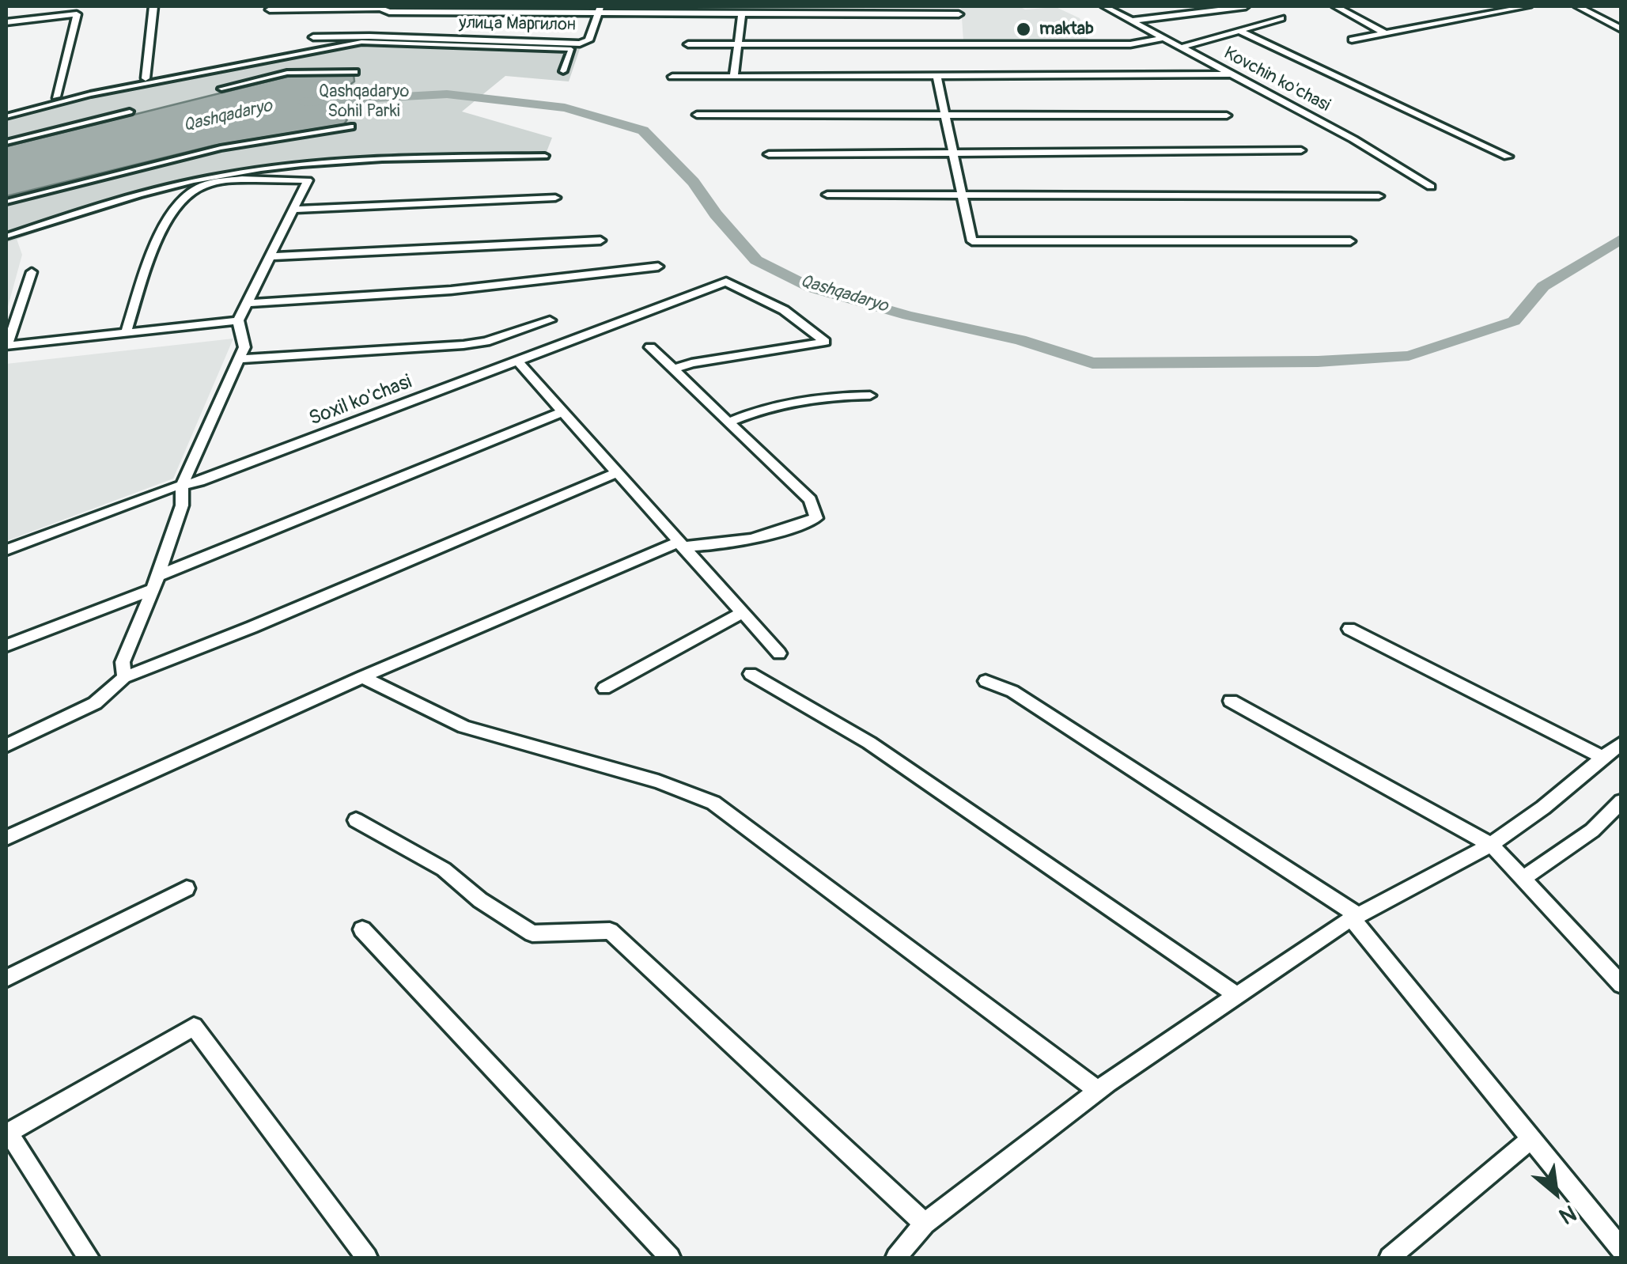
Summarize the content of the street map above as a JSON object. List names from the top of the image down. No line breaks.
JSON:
{"streets":{"street":["улица Маргилон","Kovchin ko'chasi","Soxil ko'chasi"]},"water":["Qashqadaryo"],"parks":["Qashqadaryo Sohil Parki"],"places":["maktab"],"north":"bottom right"}
